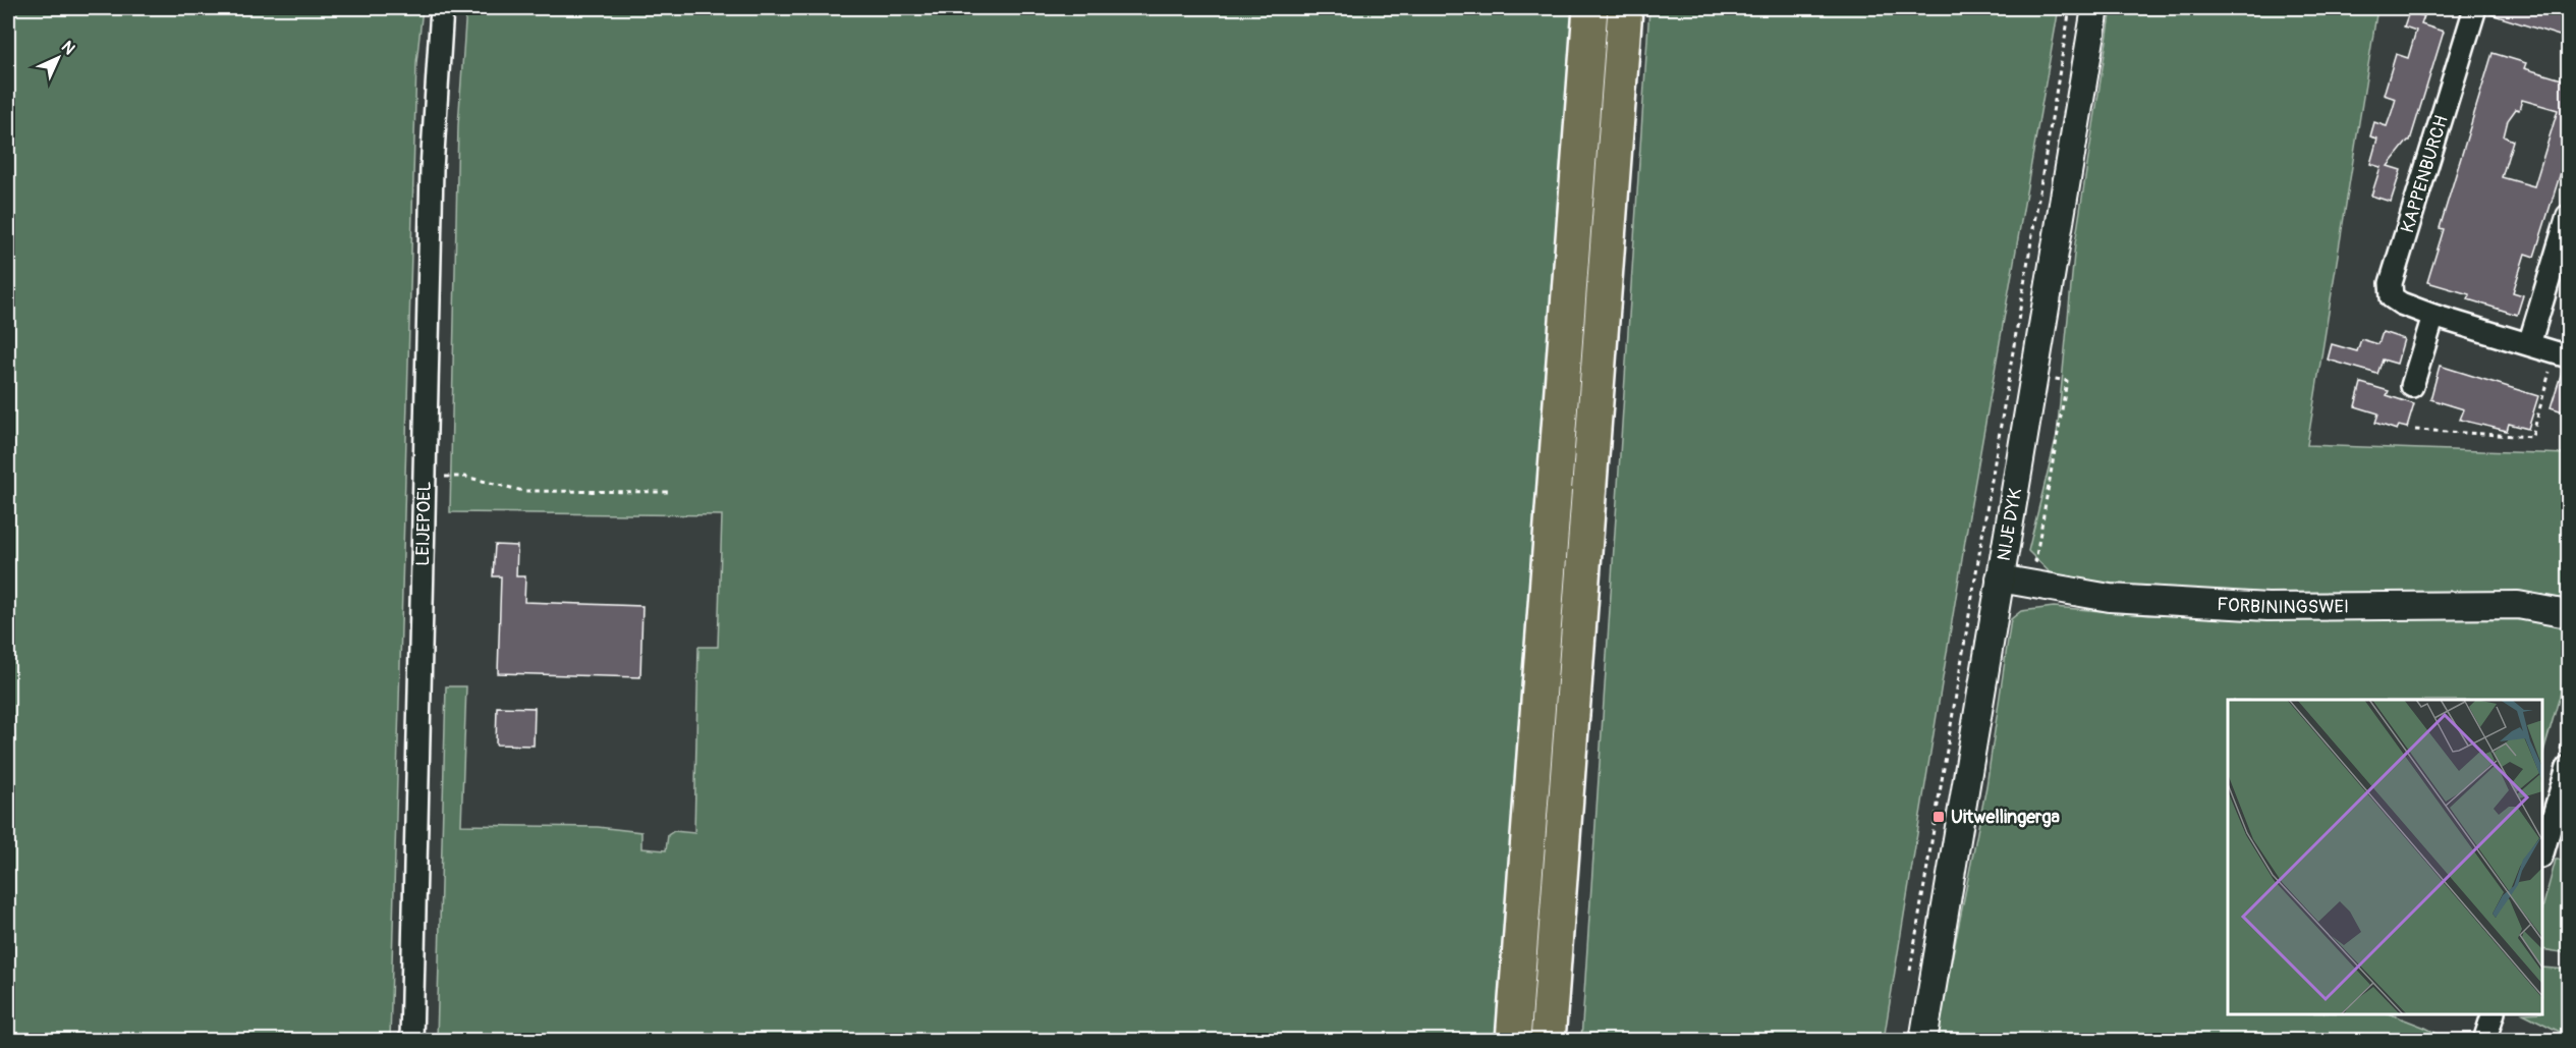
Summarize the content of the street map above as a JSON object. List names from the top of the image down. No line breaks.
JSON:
{"streets":{"street":["KAPPENBURCH","LEIJEPOEL","NIJE DYK","FORBININGSWEI"]},"crossings":[["NIJE DYK","FORBININGSWEI"]],"places":{"transit":["Uitwellingerga"]},"north":"top right"}
